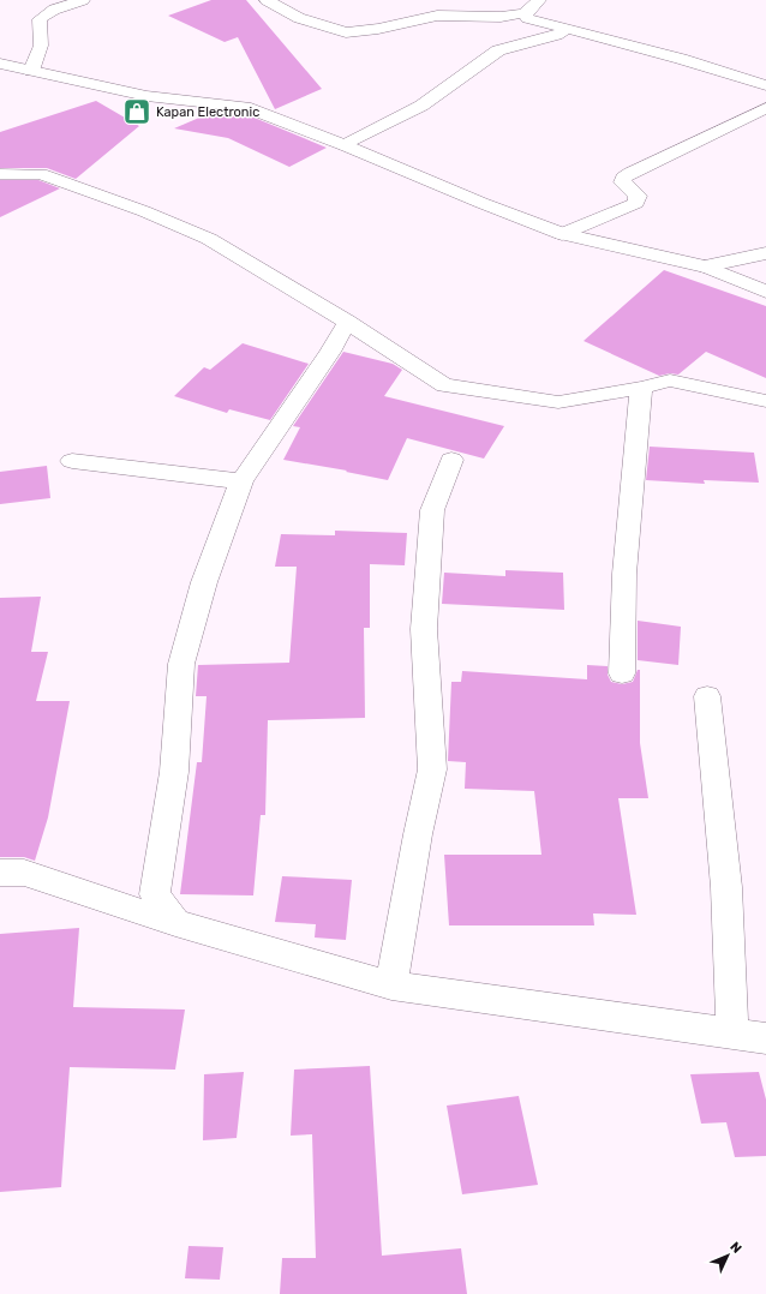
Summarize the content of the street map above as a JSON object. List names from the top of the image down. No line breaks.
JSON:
{"places":{"shop":["Kapan Electronic"]},"north":"top right"}
